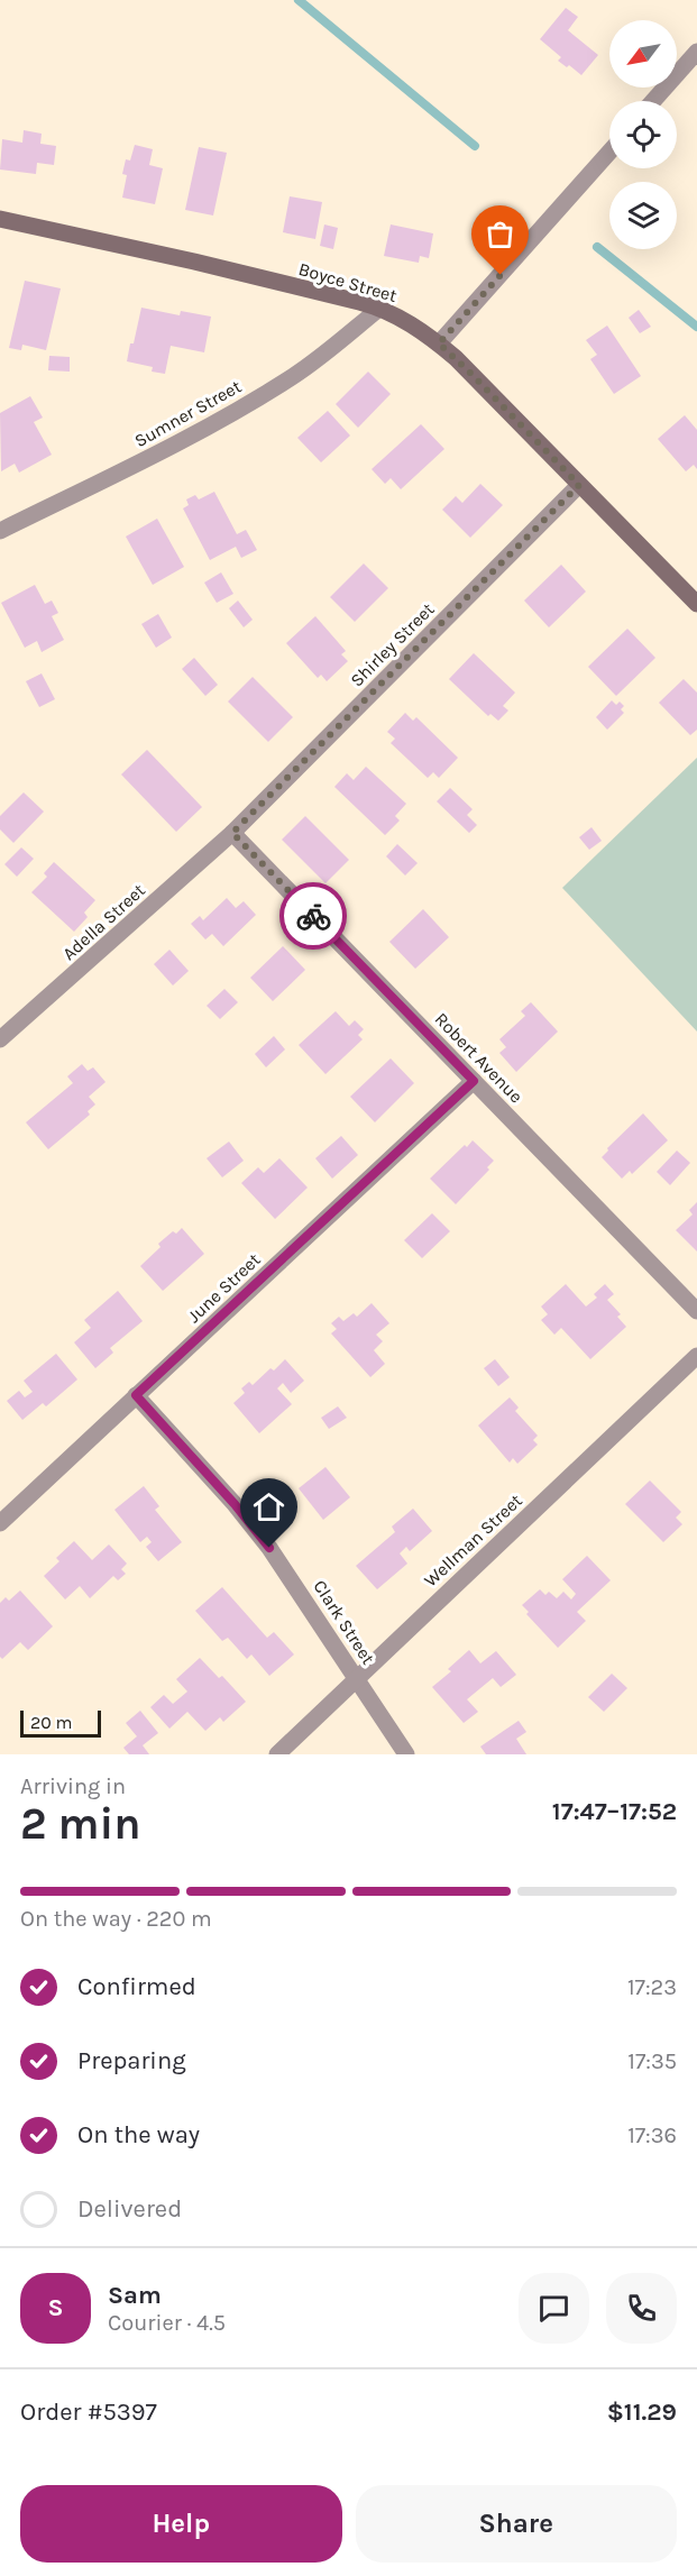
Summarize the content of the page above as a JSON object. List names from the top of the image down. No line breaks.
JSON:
{"streets":{"street":["Boyce Street","Sumner Street","Shirley Street","Adella Street","Robert Avenue","June Street","Wellman Street","Clark Street"]},"crossings":[["Boyce Street","Sumner Street"],["Boyce Street","Shirley Street"],["Shirley Street","Adella Street"],["Shirley Street","Robert Avenue"],["Adella Street","Robert Avenue"],["Robert Avenue","June Street"],["June Street","Clark Street"],["Wellman Street","Clark Street"]],"scale_bar":"20 m","north":"bottom left","page":{"scale":"20 m","heading":["2 min","Arriving in","17:47–17:52"],"panel":["Sam","Courier · 4.5","Order #5397","$11.29"],"bar":"On the way · 220 m","list":[["Confirmed","17:23"],["Preparing","17:35"],["On the way","17:36"],"Delivered"],"round":"S","buttons":["Help","Share"]}}
